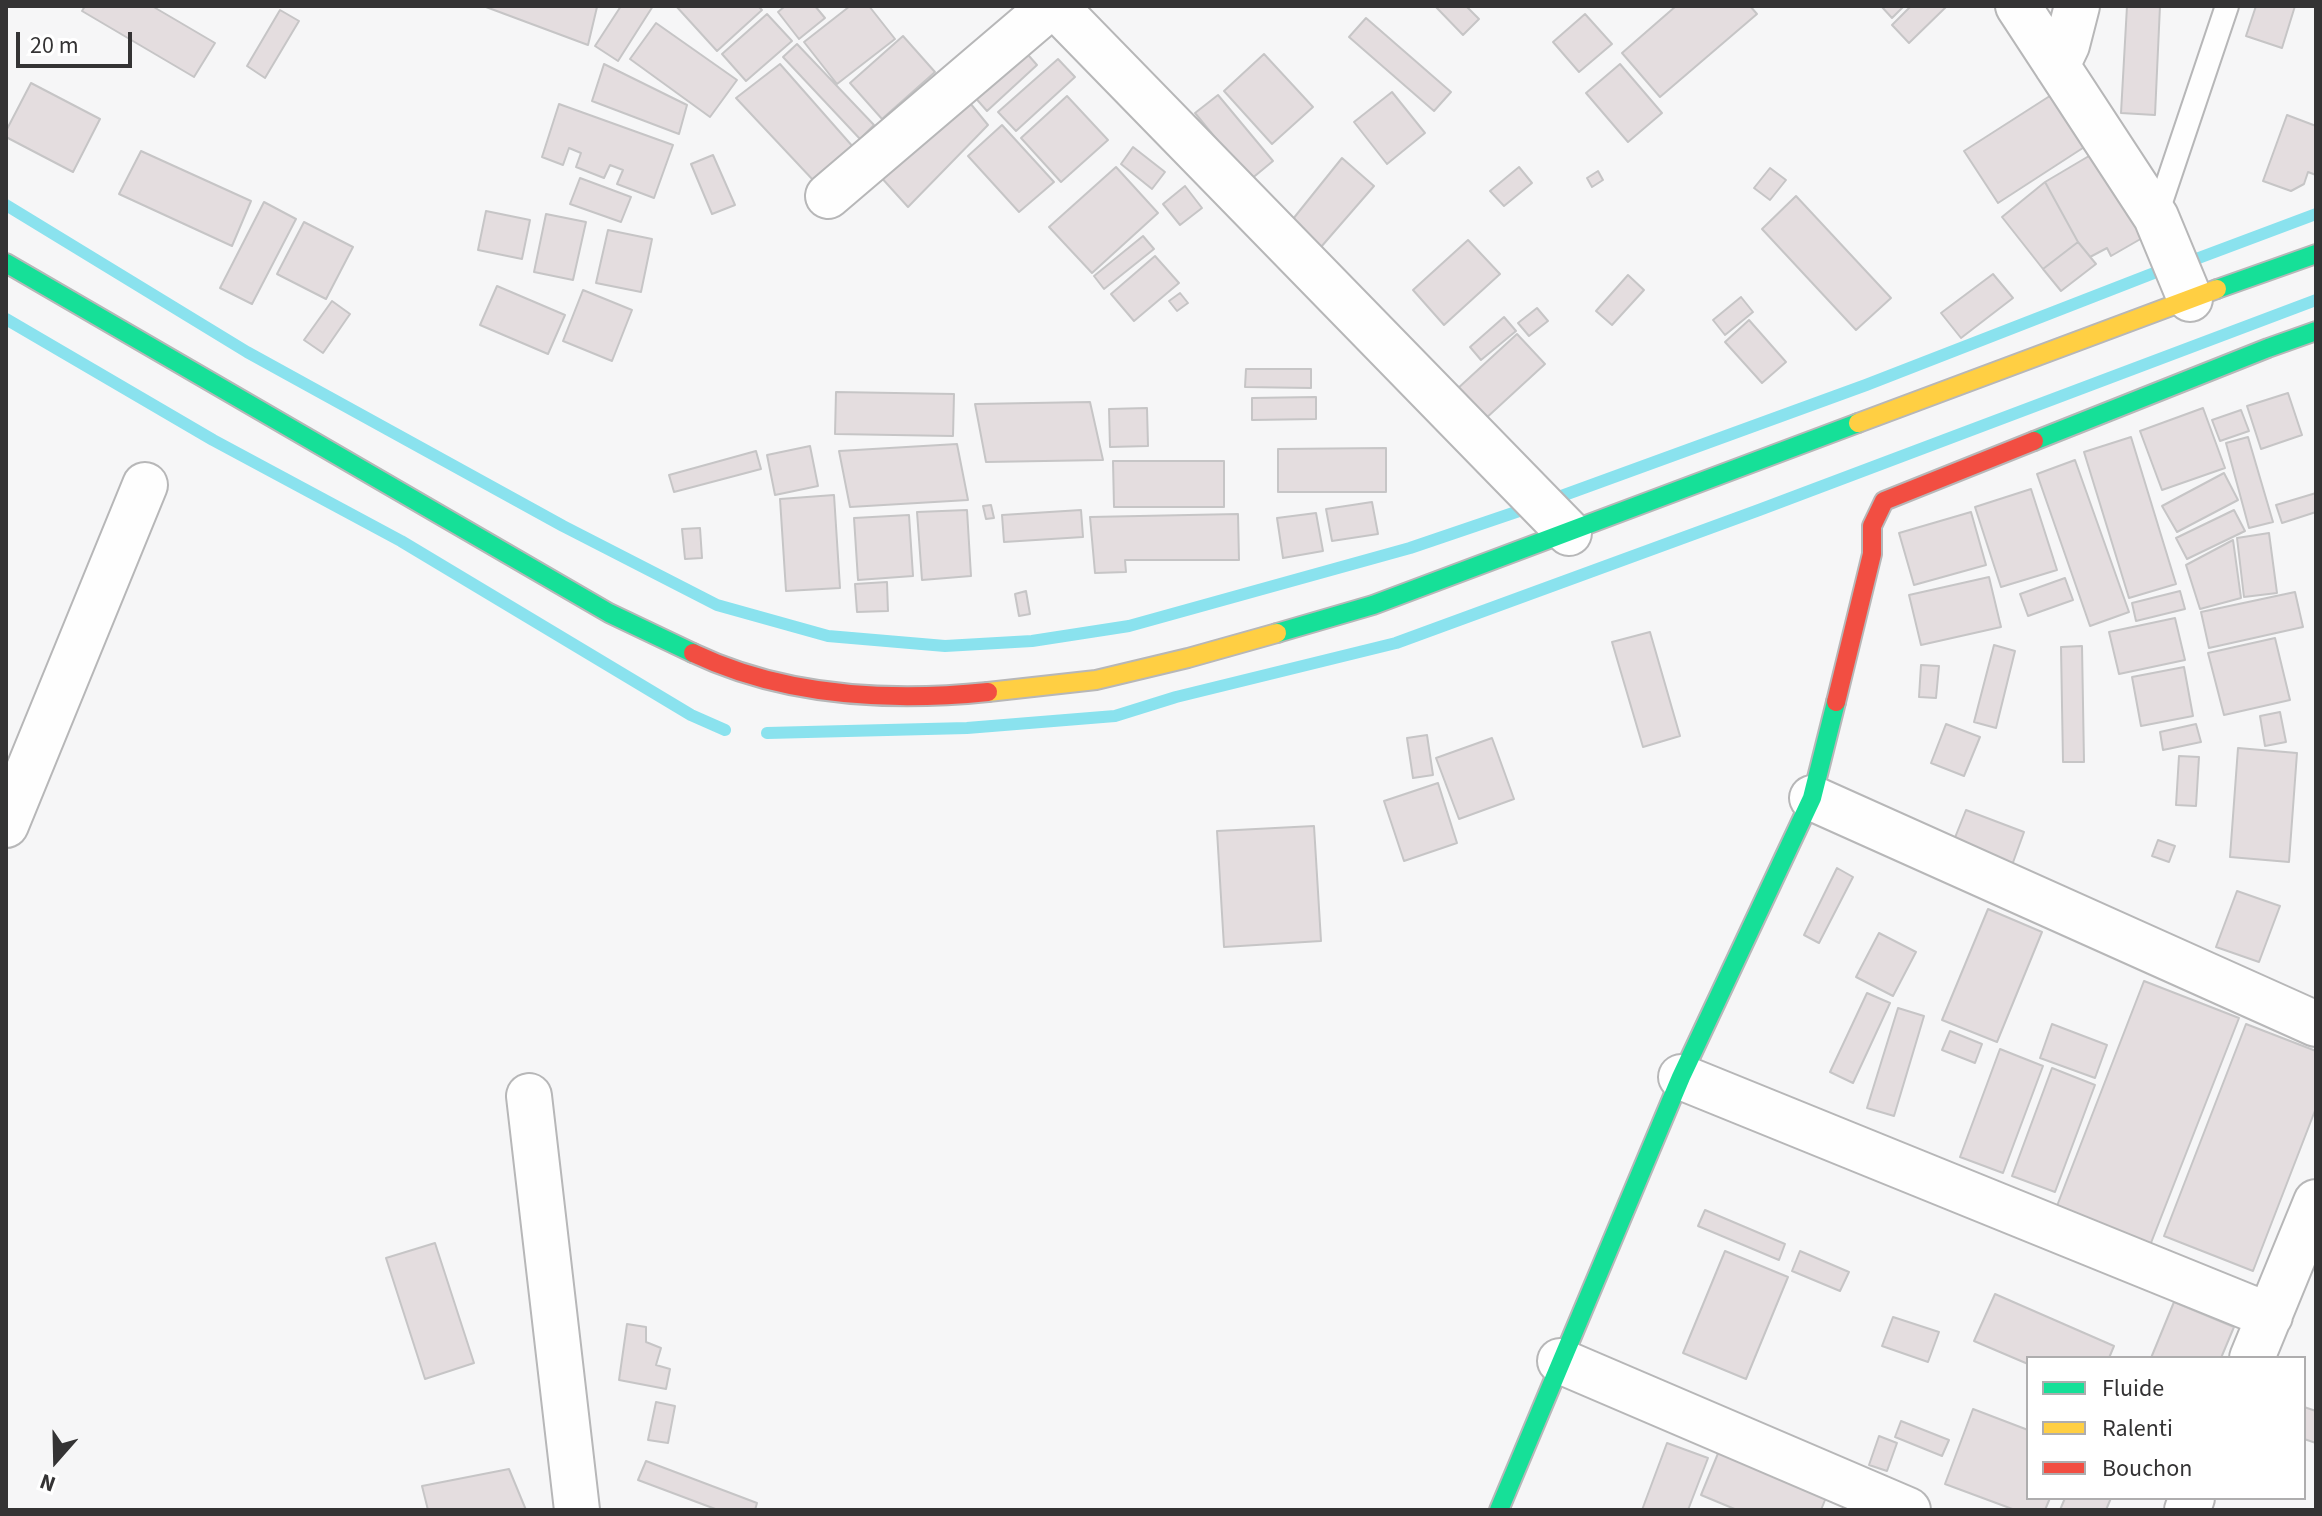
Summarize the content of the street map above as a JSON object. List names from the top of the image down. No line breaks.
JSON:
{"legend":["Fluide","Ralenti","Bouchon"],"scale_bar":"20 m","north":"bottom"}
